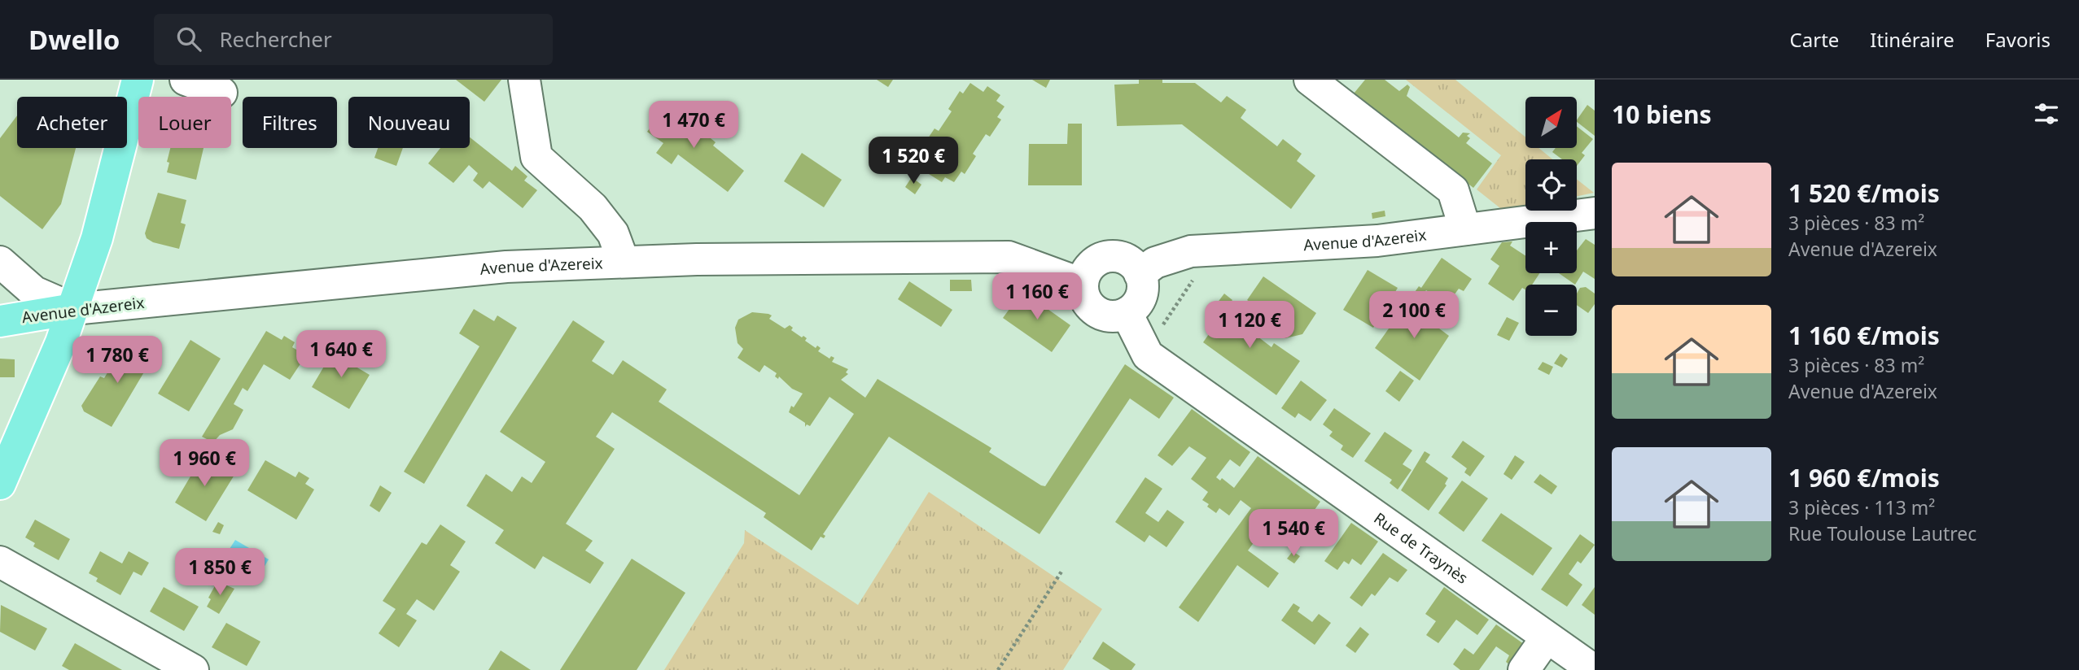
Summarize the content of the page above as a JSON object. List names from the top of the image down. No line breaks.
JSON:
{"streets":{"main road":["Avenue d'Azereix"],"street":["Rue de Traynès"]},"crossings":[["Avenue d'Azereix","Rue de Traynès"]],"north":"top right","page":{"header":"Dwello","search":"Rechercher","nav":["Carte","Itinéraire","Favoris"],"heading":"10 biens","map_buttons":["+","−"],"chip":["Acheter","Louer","Filtres","Nouveau"],"price":["1 470 €","1 520 €","1 160 €","2 100 €","1 120 €","1 640 €","1 780 €","1 960 €","1 540 €","1 850 €"],"list":[{"name":"1 520 €/mois","note":"3 pièces · 83 m² · Avenue d'Azereix"},{"name":"1 160 €/mois","note":"3 pièces · 83 m² · Avenue d'Azereix"},{"name":"1 960 €/mois","note":"3 pièces · 113 m² · Rue Toulouse Lautrec"}]}}
